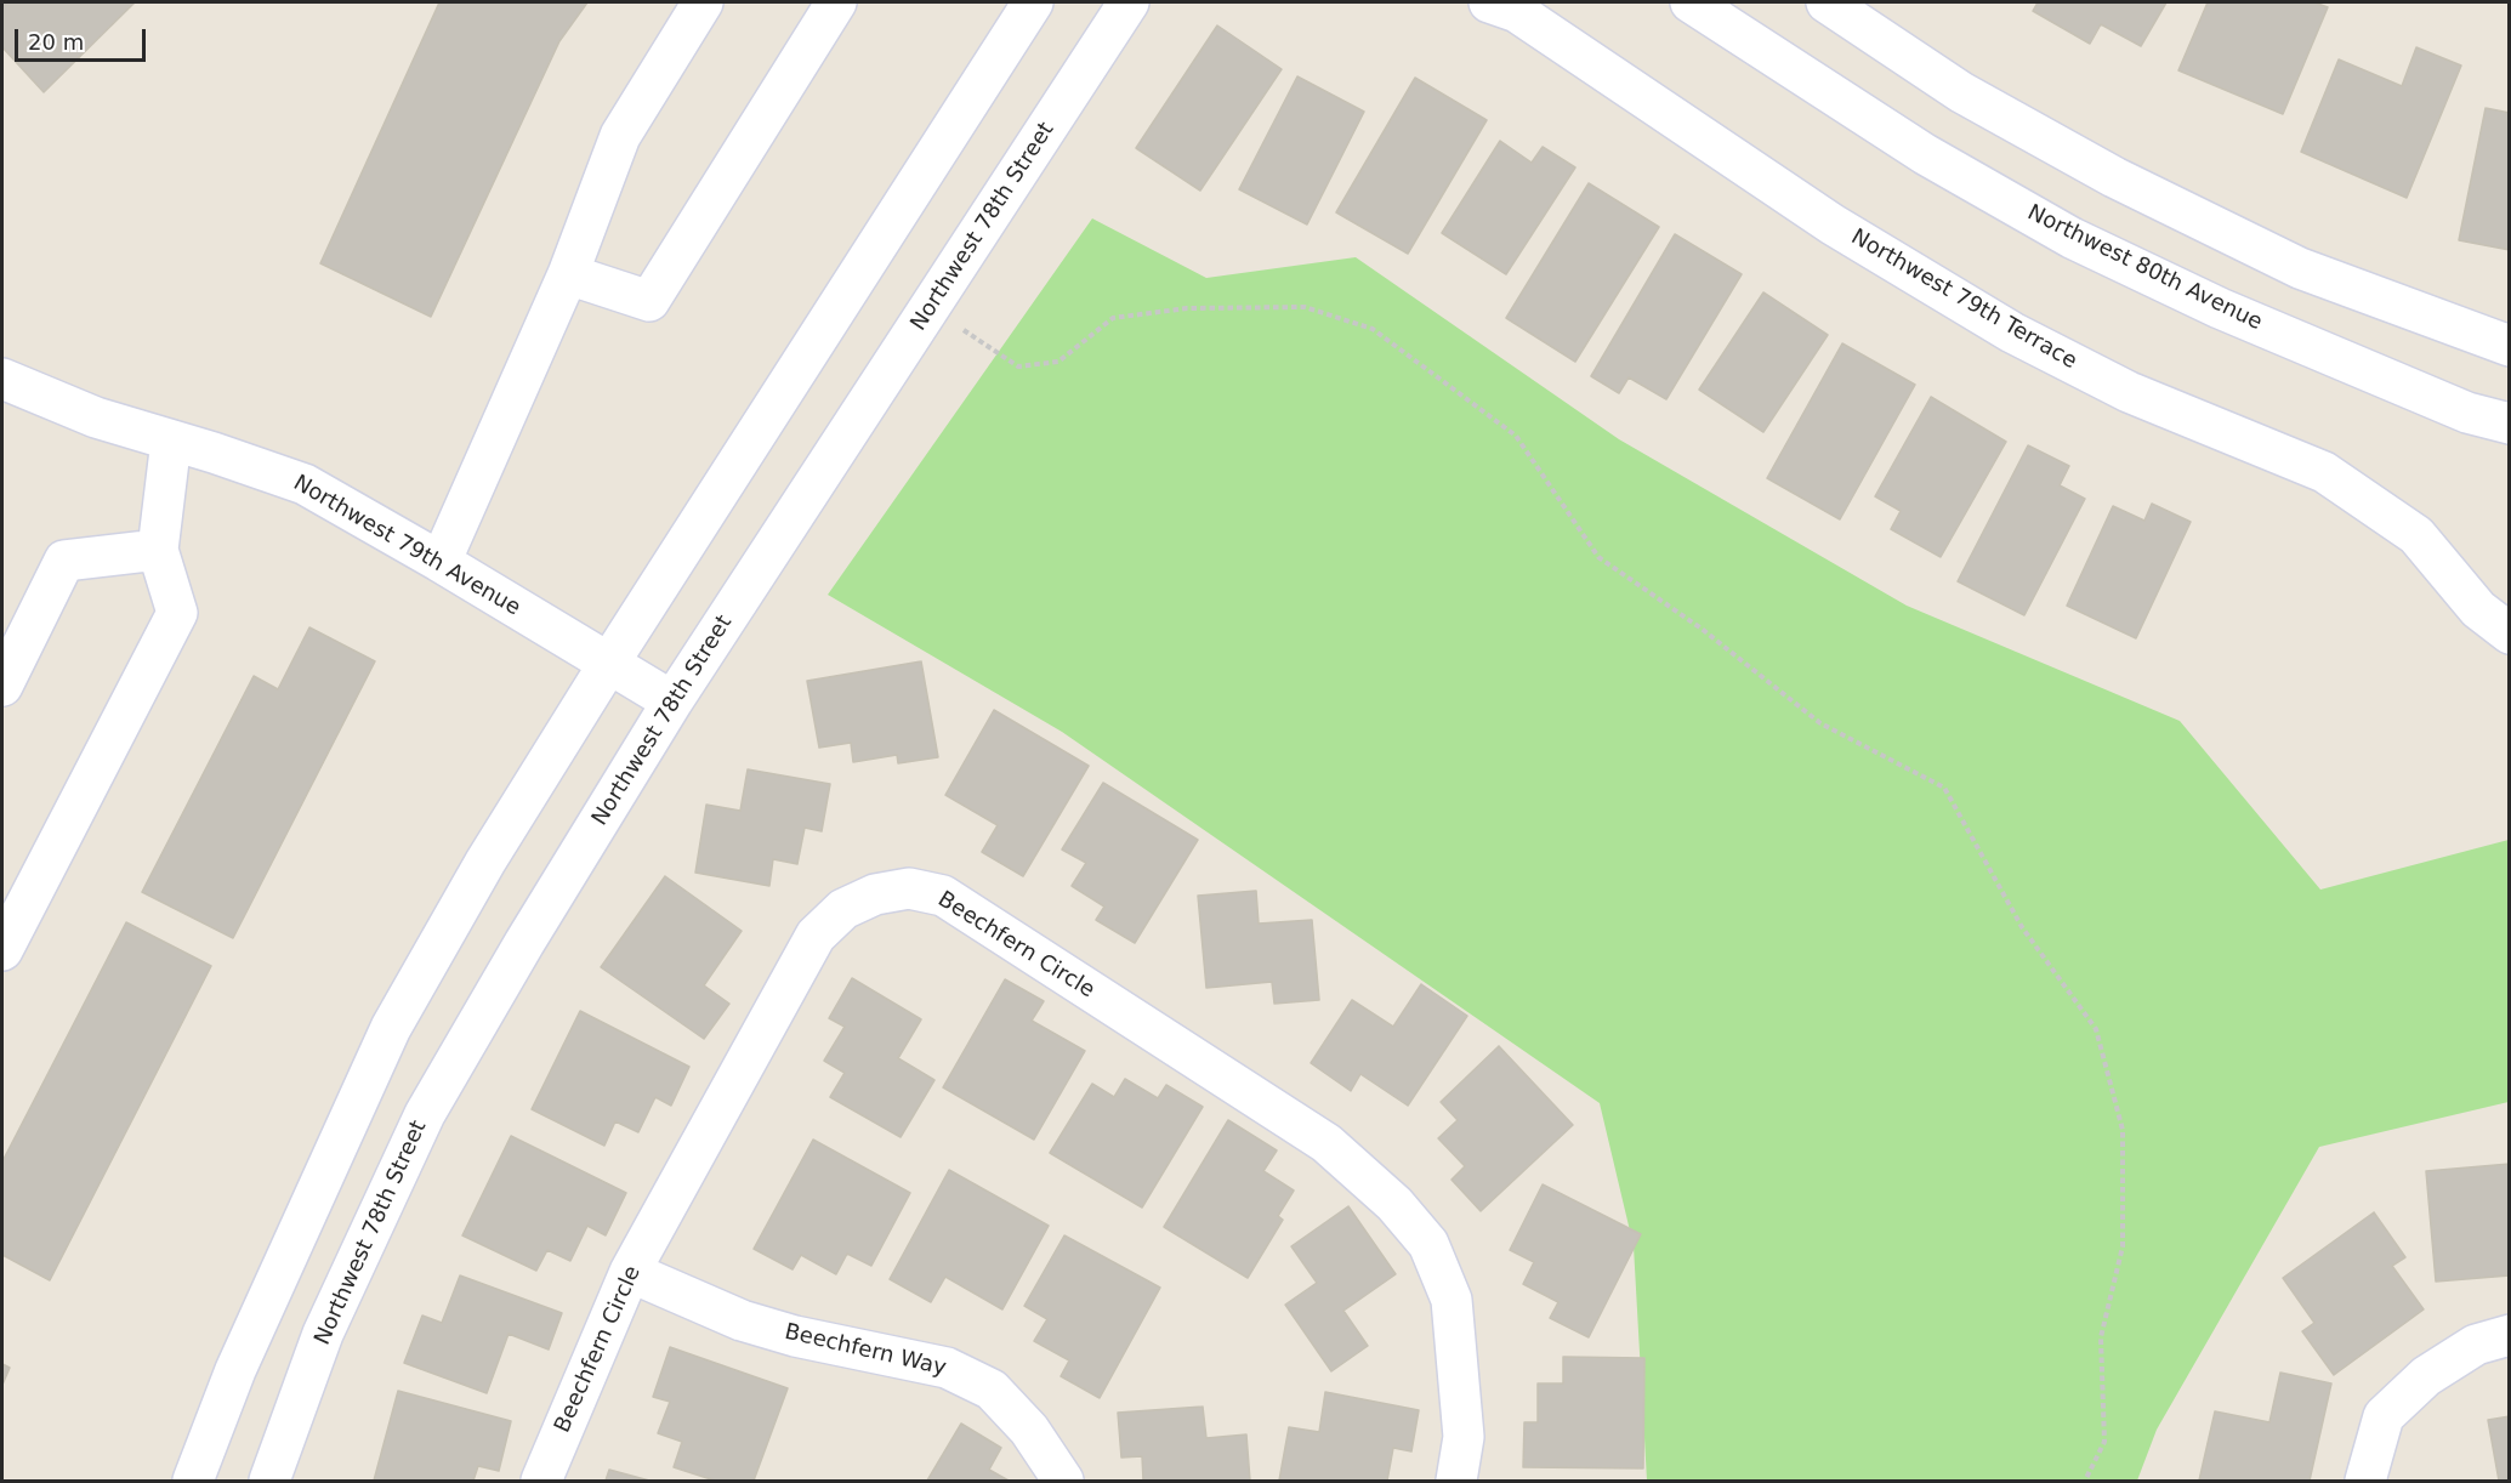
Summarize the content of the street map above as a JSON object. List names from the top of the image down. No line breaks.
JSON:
{"streets":{"street":["Northwest 78th Street","Northwest 80th Avenue","Northwest 79th Terrace","Northwest 79th Avenue","Beechfern Circle","Beechfern Way"]},"crossings":[["Northwest 78th Street","Northwest 79th Avenue"],["Beechfern Circle","Beechfern Way"]],"scale_bar":"20 m"}
